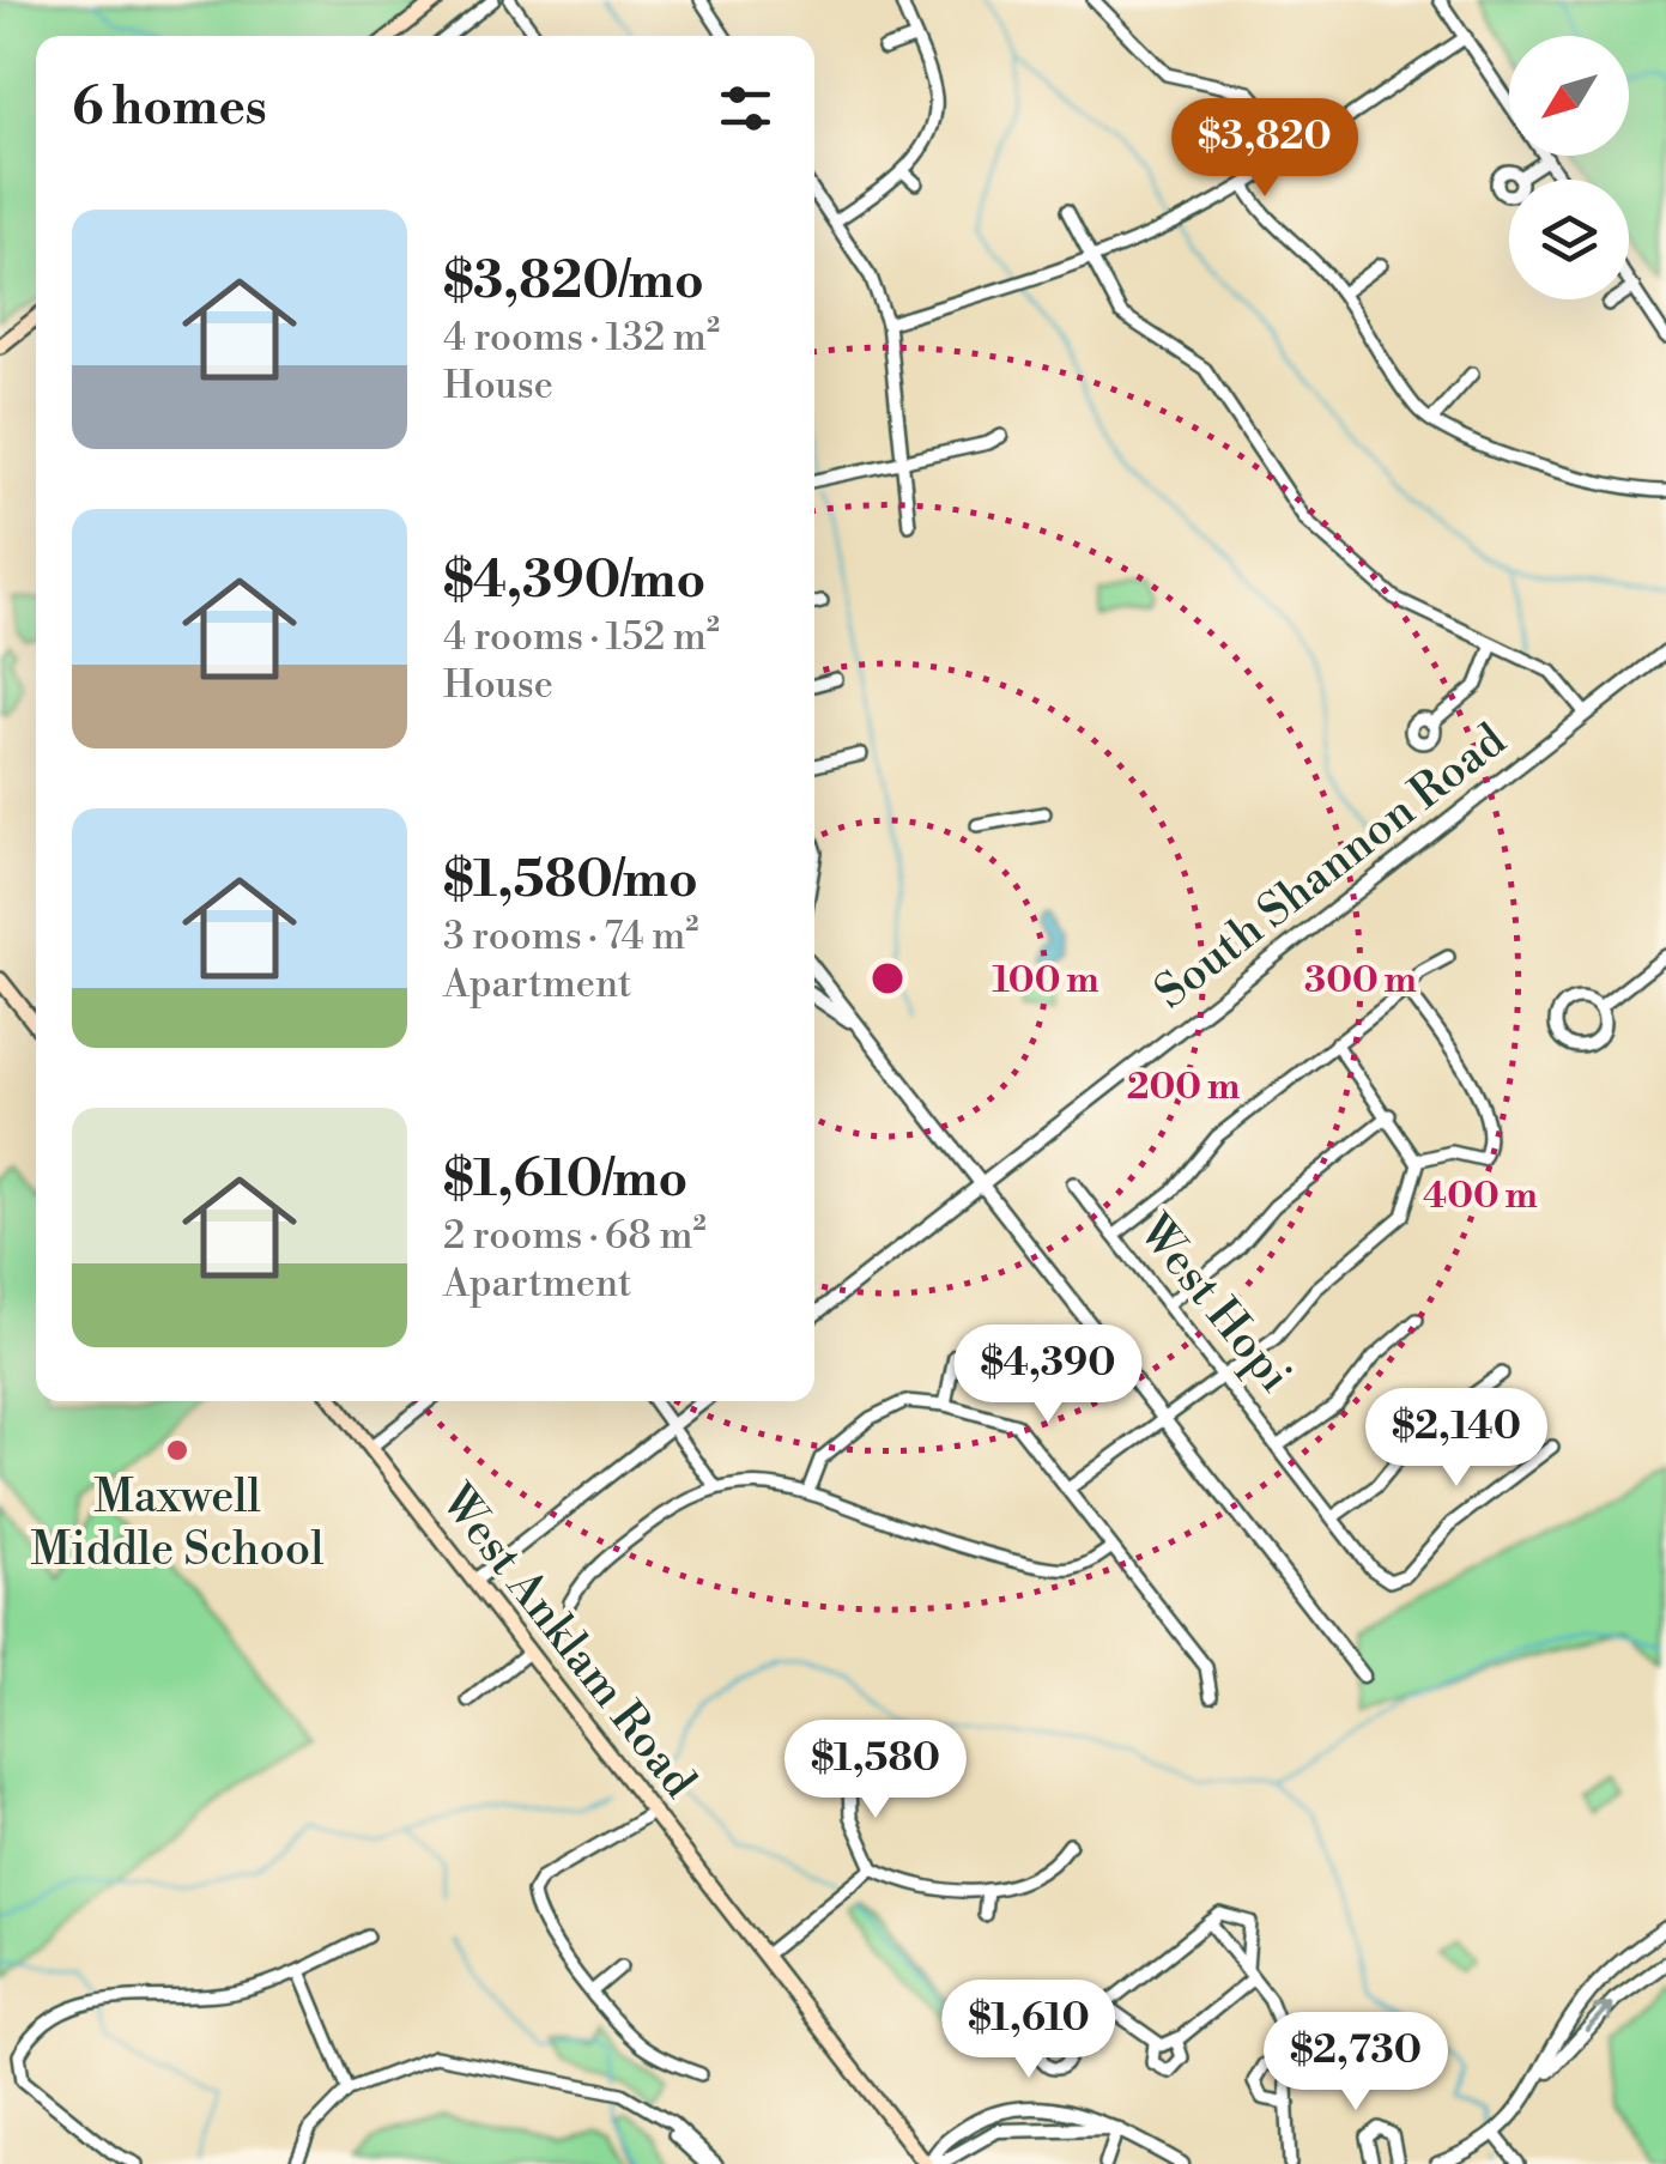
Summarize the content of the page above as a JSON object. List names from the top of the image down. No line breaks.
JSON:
{"streets":{"main road":["West Anklam Road"],"street":["South Shannon Road","West Hopi"]},"places":["Maxwell Middle School"],"north":"bottom left","page":{"heading":"6 homes","price":["$3,820","$4,390","$2,140","$1,580","$1,610","$2,730"],"list":[{"name":"$3,820/mo","note":"4 rooms · 132 m² · House"},{"name":"$4,390/mo","note":"4 rooms · 152 m² · House"},{"name":"$1,580/mo","note":"3 rooms · 74 m² · Apartment"},{"name":"$1,610/mo","note":"2 rooms · 68 m² · Apartment"}]},"rings":["100 m","300 m","200 m","400 m"]}
